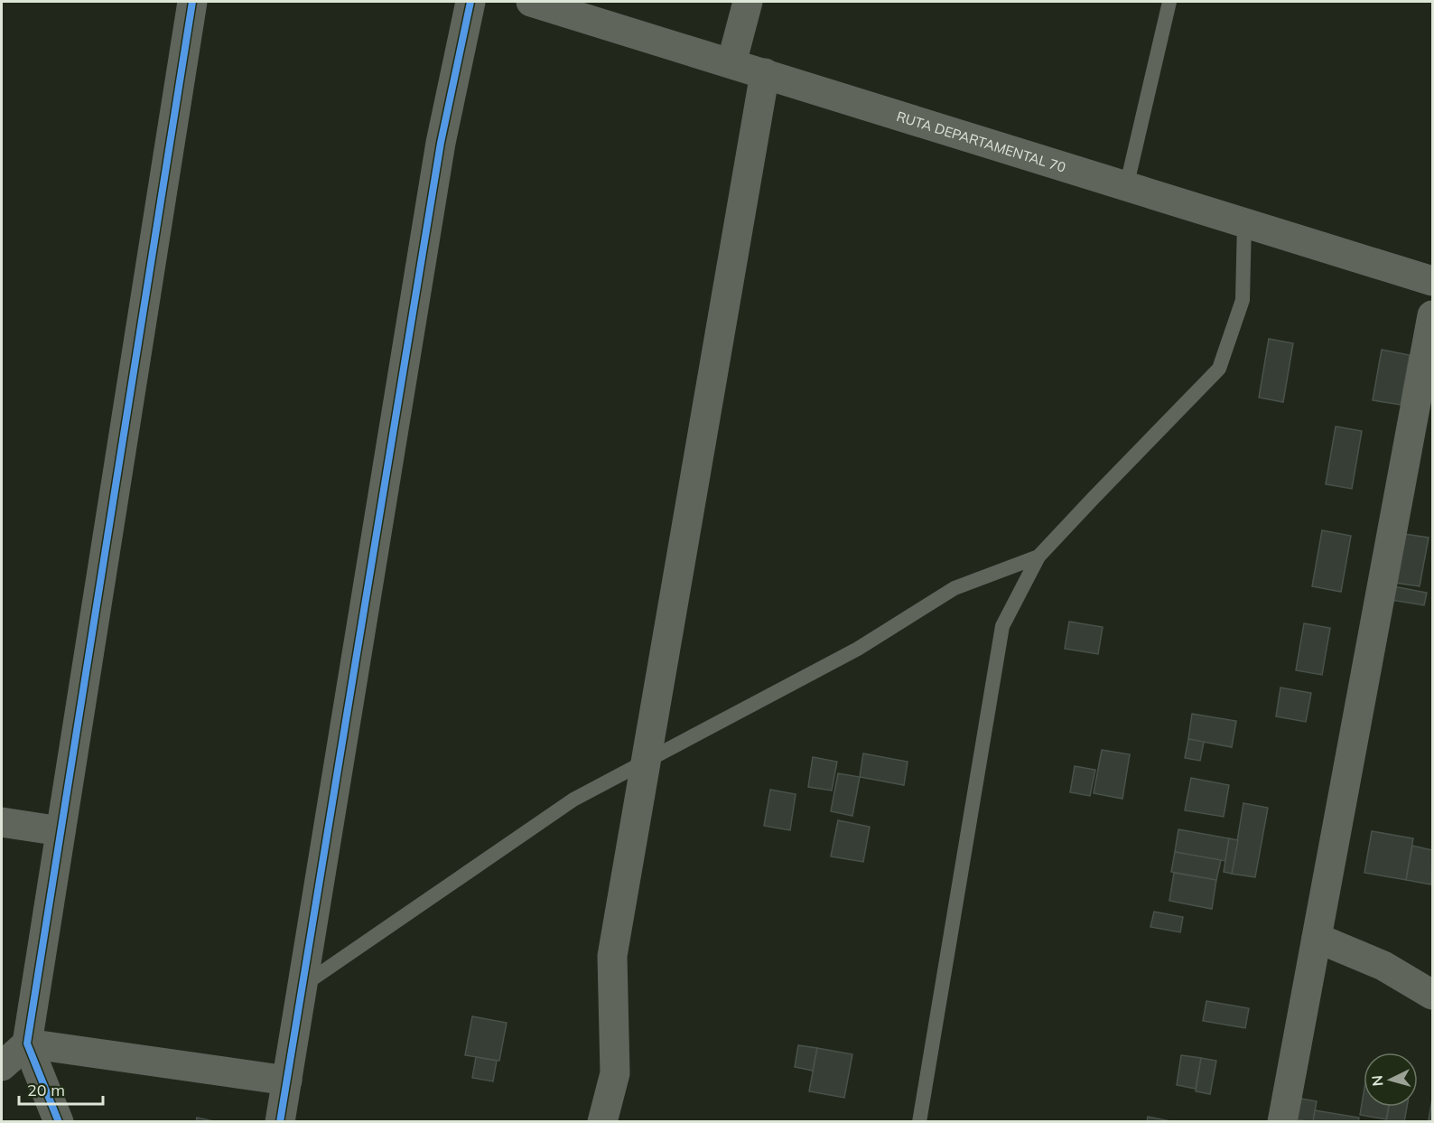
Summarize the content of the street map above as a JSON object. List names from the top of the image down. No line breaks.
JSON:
{"streets":{"street":["RUTA DEPARTAMENTAL 70"]},"scale_bar":"20 m","north":"left"}
